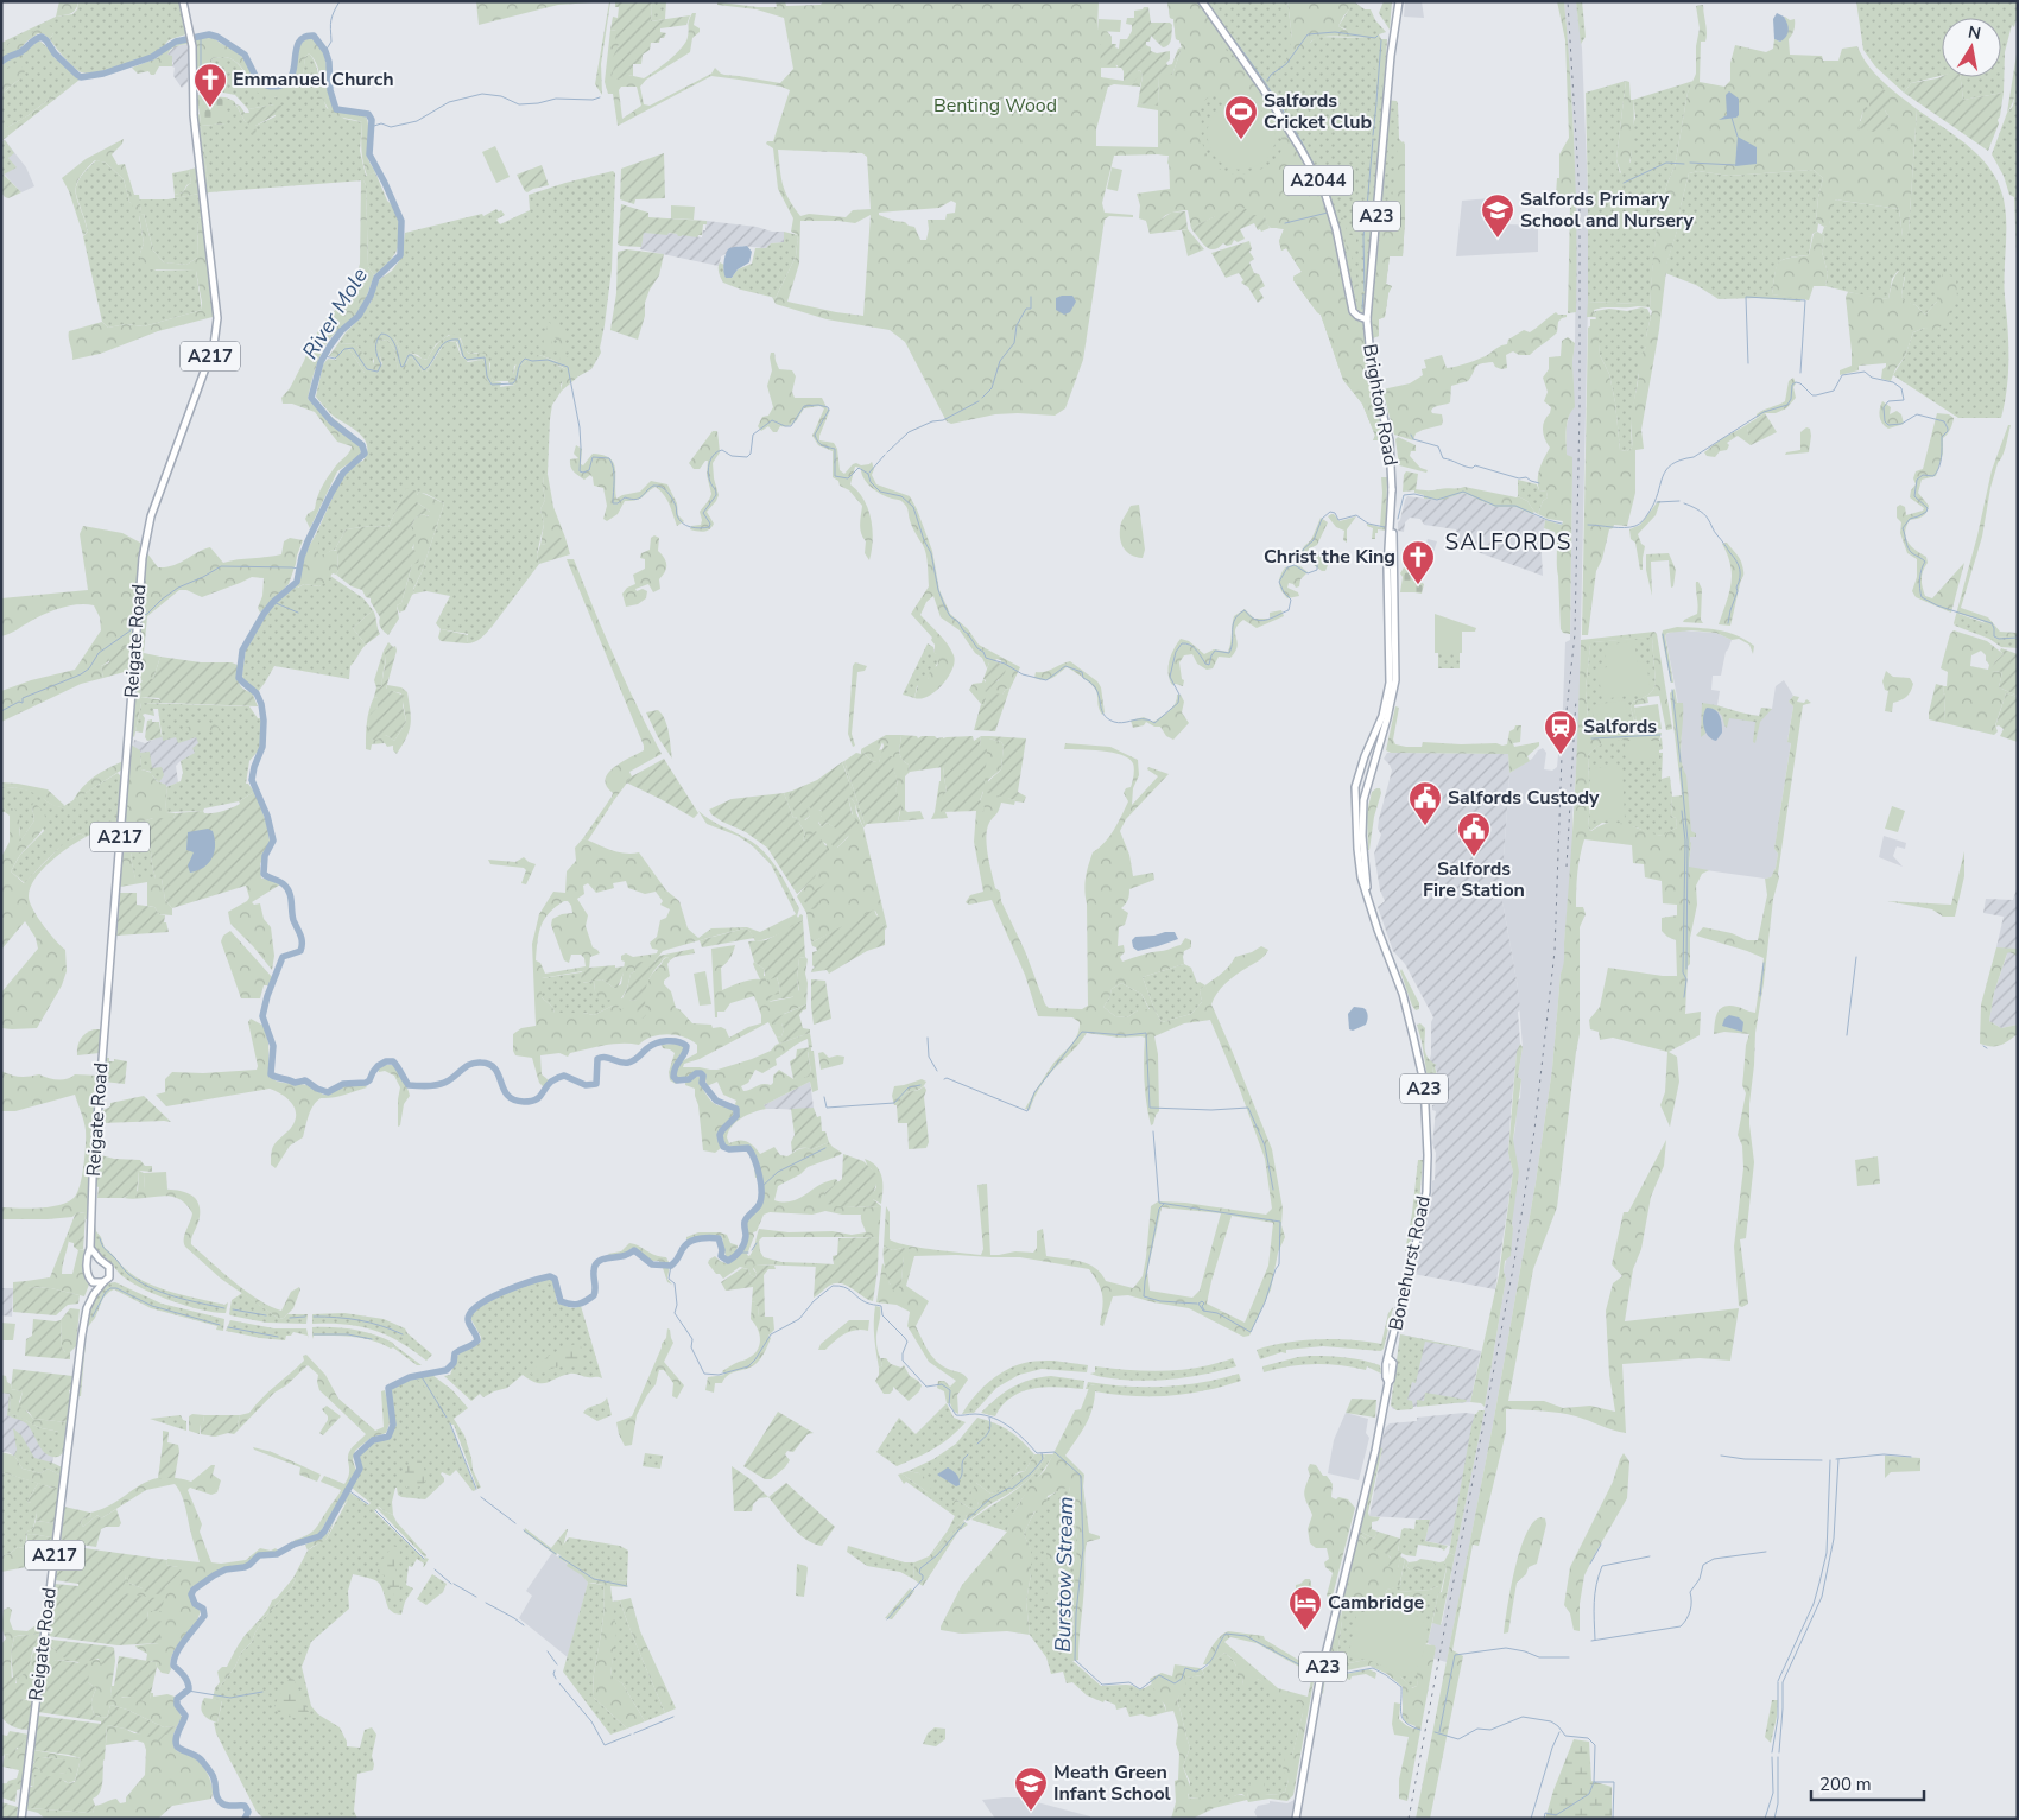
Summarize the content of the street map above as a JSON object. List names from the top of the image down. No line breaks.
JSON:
{"streets":{"main road":["A2044","A23","A217","Brighton Road","Reigate Road","Bonehurst Road"]},"crossings":[["A2044","A23"],["A2044","Brighton Road"],["A23","Brighton Road"],["Brighton Road","Bonehurst Road"]],"districts":["SALFORDS"],"water":["River Mole","Burstow Stream"],"parks":["Benting Wood"],"places":{"church":["Emmanuel Church","Christ the King"],"sports":["Salfords Cricket Club"],"school or university":["Salfords Primary School and Nursery","Meath Green Infant School"],"station":["Salfords"],"public building":["Salfords Custody","Salfords Fire Station"],"hotel":["Cambridge"]},"scale_bar":"200 m","north":"top"}
